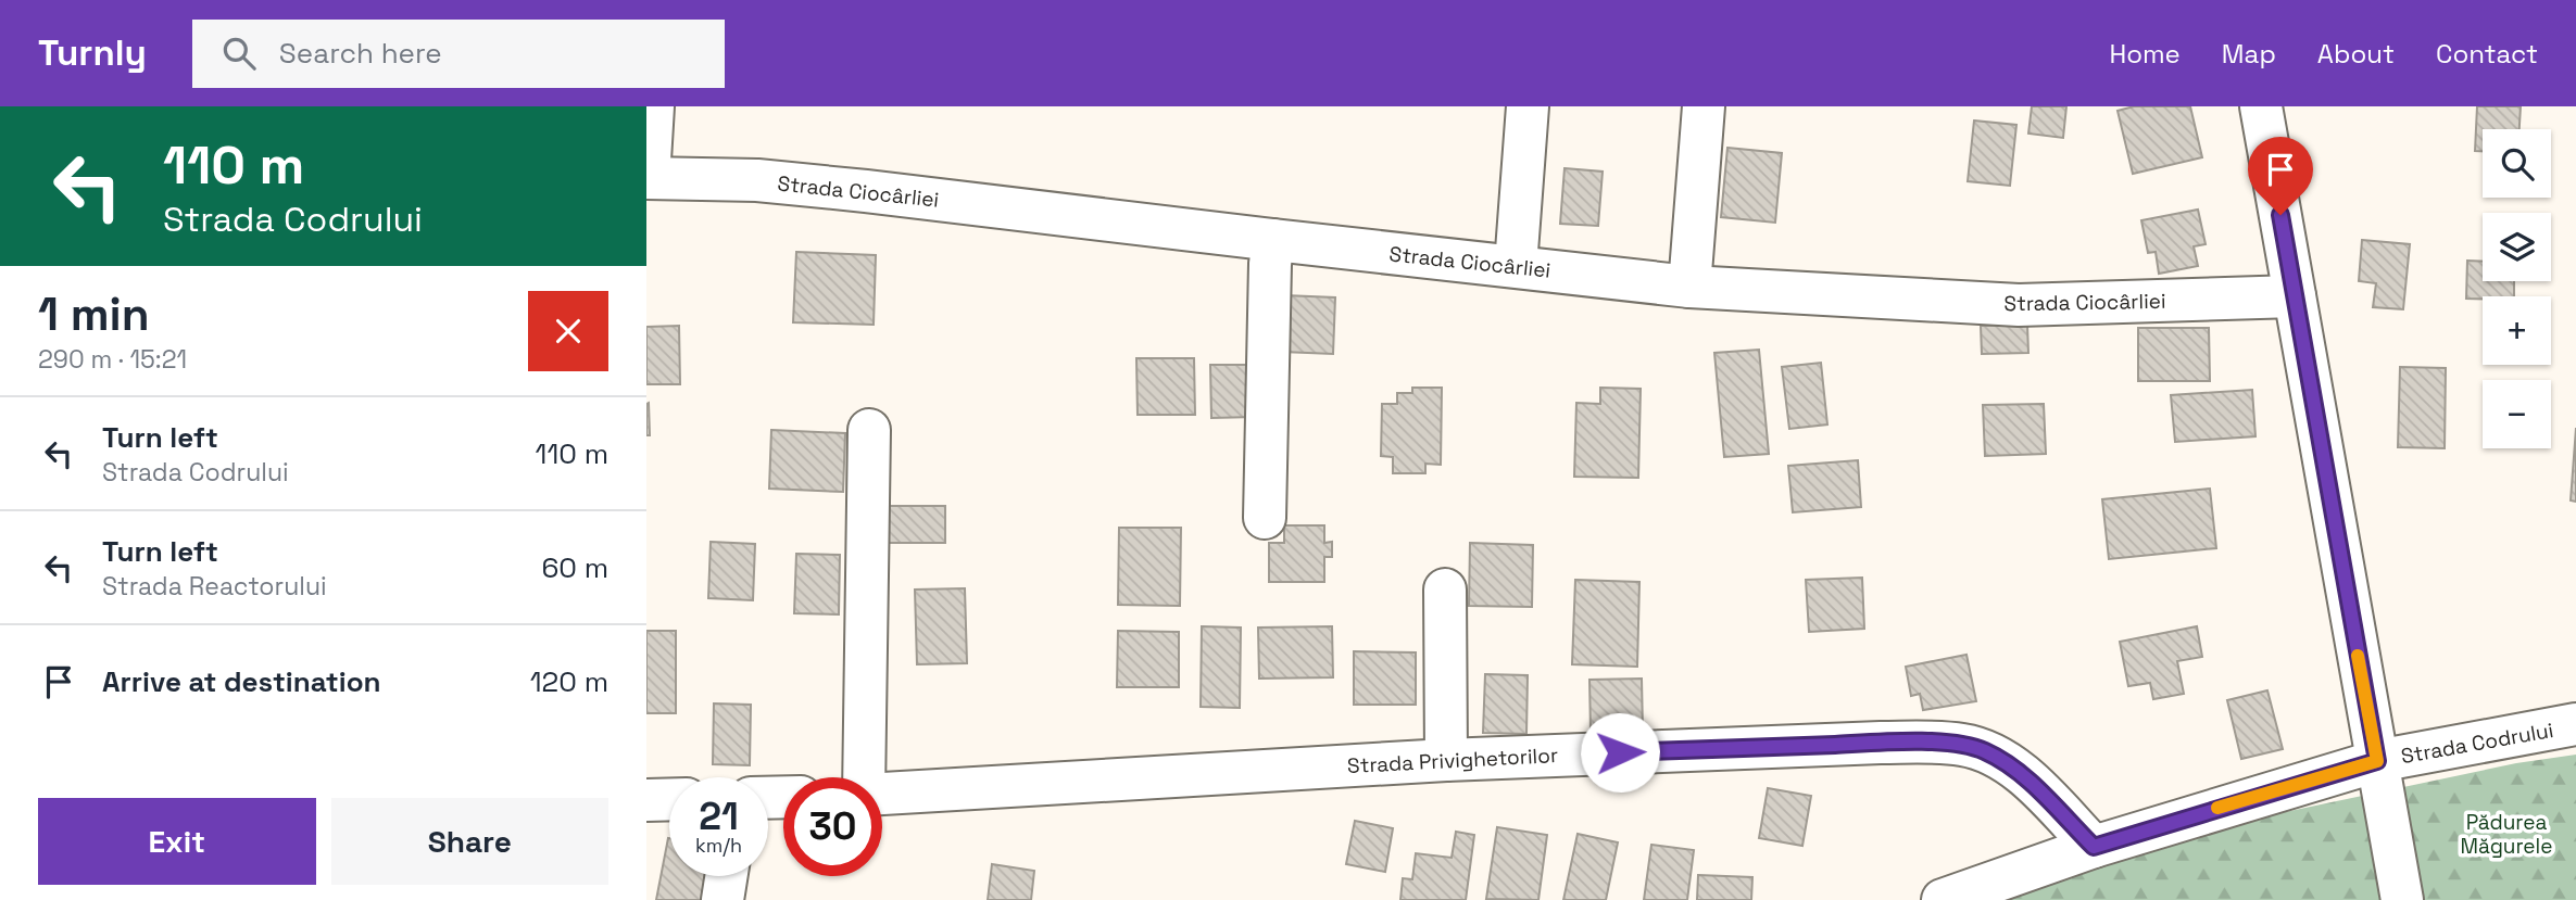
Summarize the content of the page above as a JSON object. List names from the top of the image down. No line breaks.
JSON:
{"streets":{"street":["Strada Ciocârliei","Strada Codrului","Strada Privighetorilor"]},"crossings":[["Strada Codrului","Strada Privighetorilor"]],"parks":["Pădurea Măgurele"],"page":{"header":"Turnly","search":"Search here","nav":["Home","Map","About","Contact"],"turn":["110 m","Strada Codrului"],"map_buttons":["+","−"],"heading":["1 min","290 m · 15:21"],"list":[{"name":"Turn left","note":"Strada Codrului","value":"110 m"},{"name":"Turn left","note":"Strada Reactorului","value":"60 m"},{"name":"Arrive at destination","value":"120 m"}],"speed":"21 km/h","limit":"30","buttons":["Exit","Share"]}}
